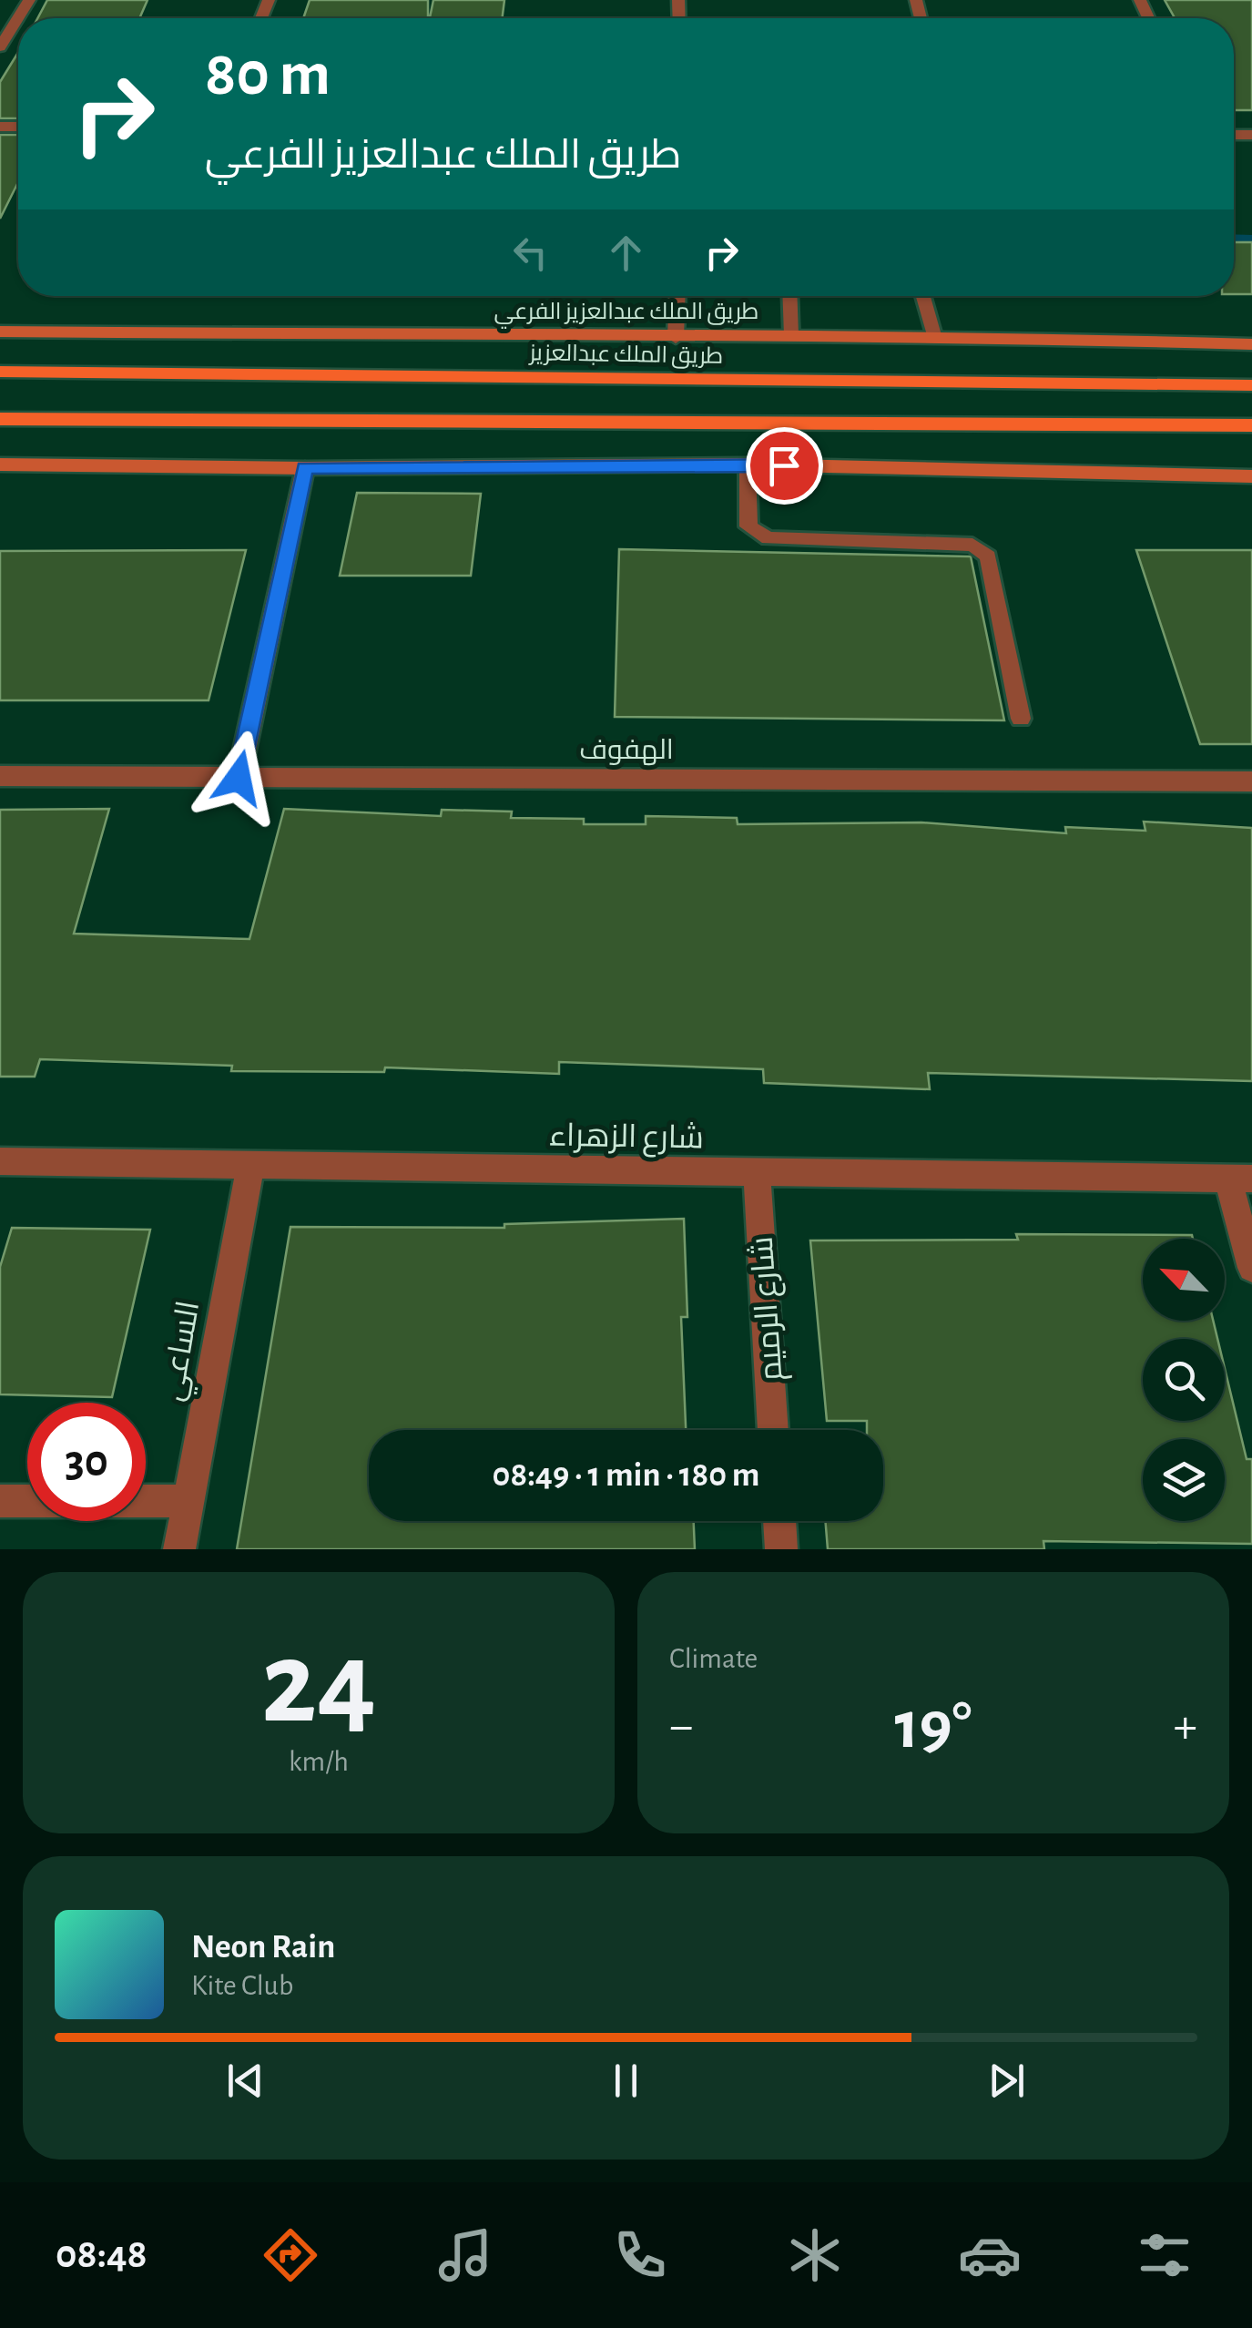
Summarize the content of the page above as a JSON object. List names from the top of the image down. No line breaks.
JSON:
{"streets":{"main road":["طريق الملك عبدالعزيز الفرعي","طريق الملك عبدالعزيز"],"street":["الهفوف","شارع الزهراء","شارع الرميم","الساعي"]},"crossings":[["شارع الزهراء","شارع الرميم"],["شارع الزهراء","الساعي"]],"north":"top left","page":{"turn":["80 m","طريق الملك عبدالعزيز الفرعي"],"limit":"30","trip":"08:49 · 1 min · 180 m","tile":[["24","km/h"],"Climate"],"heat":["−","19°","+"],"song":["Neon Rain","Kite Club"],"tabs":"08:48"}}
